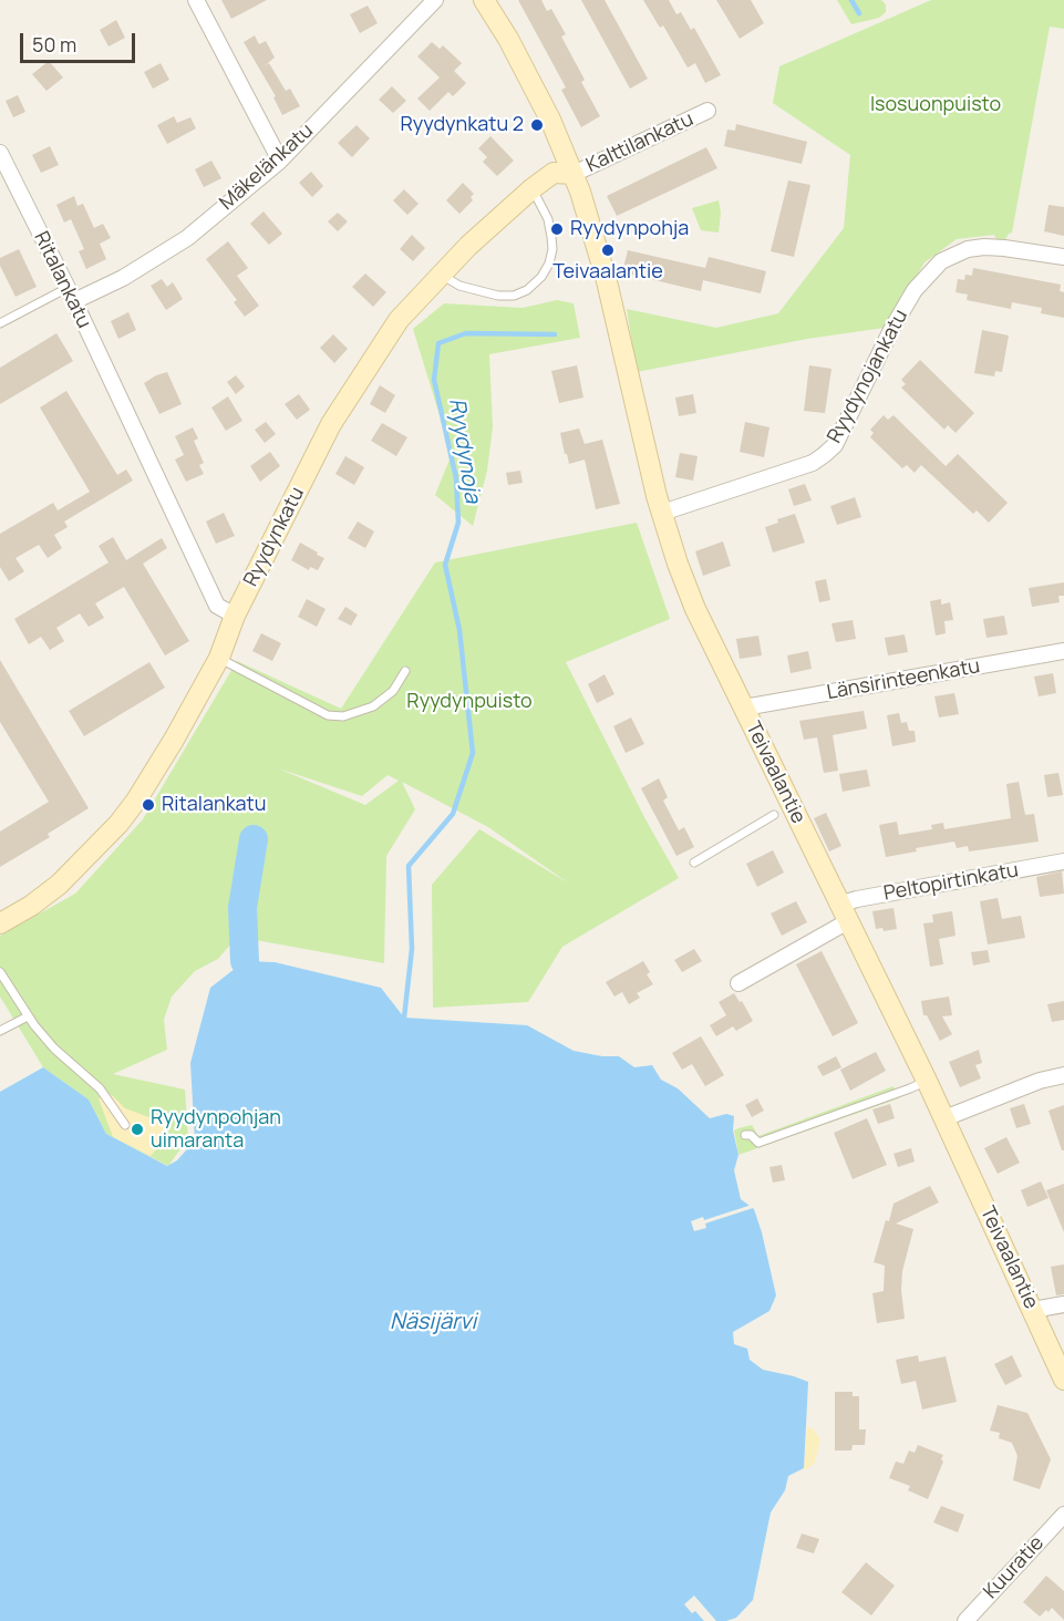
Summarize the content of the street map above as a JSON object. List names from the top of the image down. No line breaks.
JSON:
{"streets":{"main road":["Ryydynkatu","Teivaalantie"],"street":["Kalttilankatu","Mäkelänkatu","Ritalankatu","Ryydynojankatu","Länsirinteenkatu","Peltopirtinkatu","Kuuratie"]},"crossings":[["Kalttilankatu","Ryydynkatu"],["Kalttilankatu","Teivaalantie"],["Mäkelänkatu","Ritalankatu"],["Ritalankatu","Ryydynkatu"],["Ryydynojankatu","Teivaalantie"],["Ryydynkatu","Teivaalantie"],["Länsirinteenkatu","Teivaalantie"],["Teivaalantie","Peltopirtinkatu"]],"water":["Ryydynoja","Näsijärvi"],"parks":["Isosuonpuisto","Ryydynpuisto"],"places":["Ryydynkatu 2","Ryydynpohja","Teivaalantie","Ritalankatu","Ryydynpohjan uimaranta"],"scale_bar":"50 m"}
